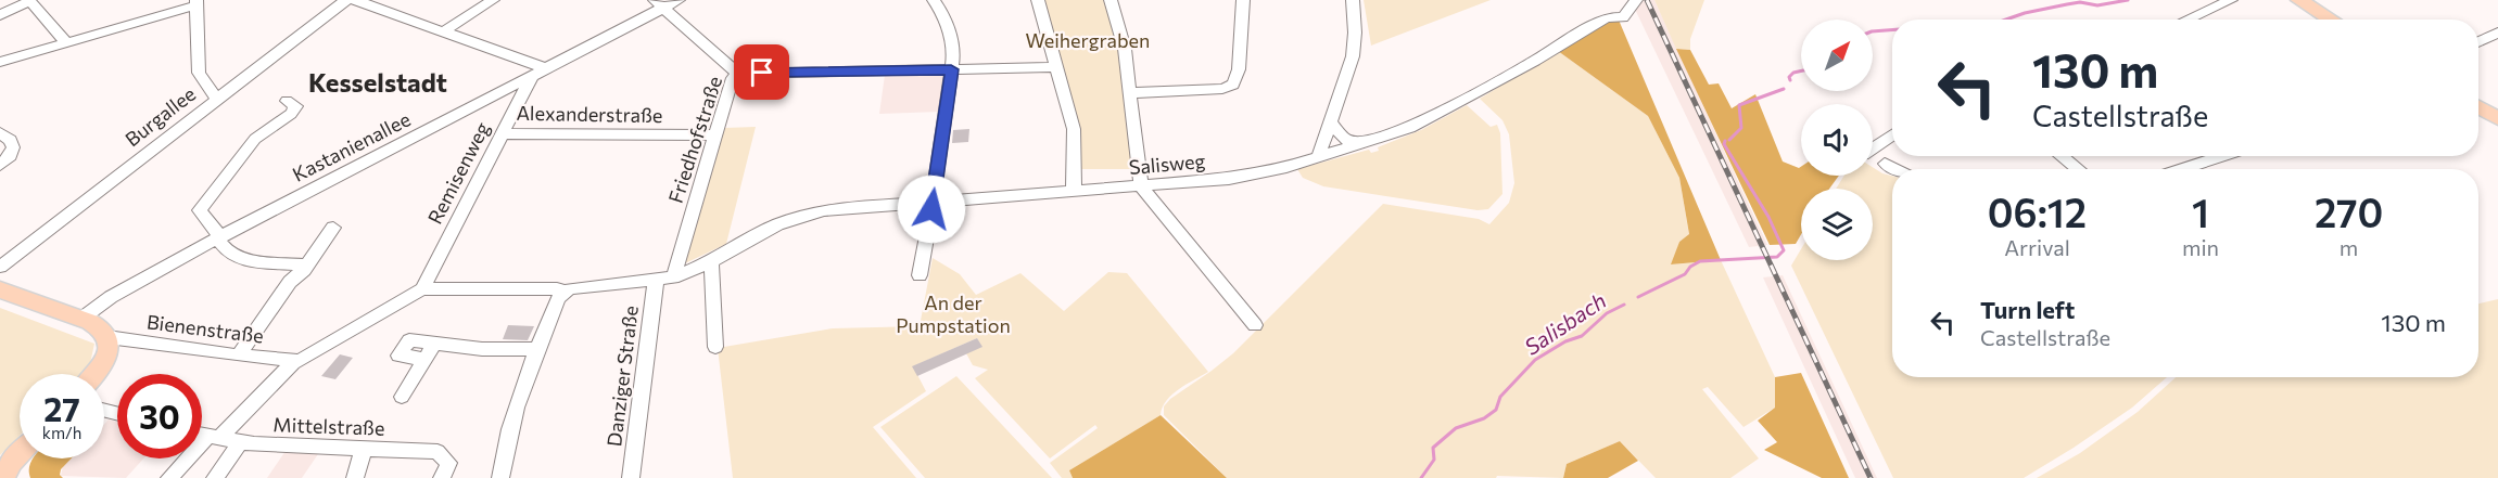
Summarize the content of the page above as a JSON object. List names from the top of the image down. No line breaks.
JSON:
{"streets":{"street":["Alexanderstraße","Burgallee","Friedhofstraße","Kastanienallee","Salisweg","Remisenweg","Bienenstraße","Danziger Straße","Mittelstraße"]},"crossings":[["Alexanderstraße","Friedhofstraße"],["Alexanderstraße","Remisenweg"],["Friedhofstraße","Kastanienallee"],["Friedhofstraße","Salisweg"],["Kastanienallee","Remisenweg"],["Salisweg","Remisenweg"],["Salisweg","Danziger Straße"]],"districts":["Kesselstadt"],"water":["Salisbach"],"parks":["Weihergraben","An der Pumpstation"],"north":"top right","page":{"turn":["130 m","Castellstraße"],"eta":["06:12","Arrival","1","min","270","m"],"list":[{"name":"Turn left","note":"Castellstraße","value":"130 m"}],"speed":"27 km/h","limit":"30"}}
